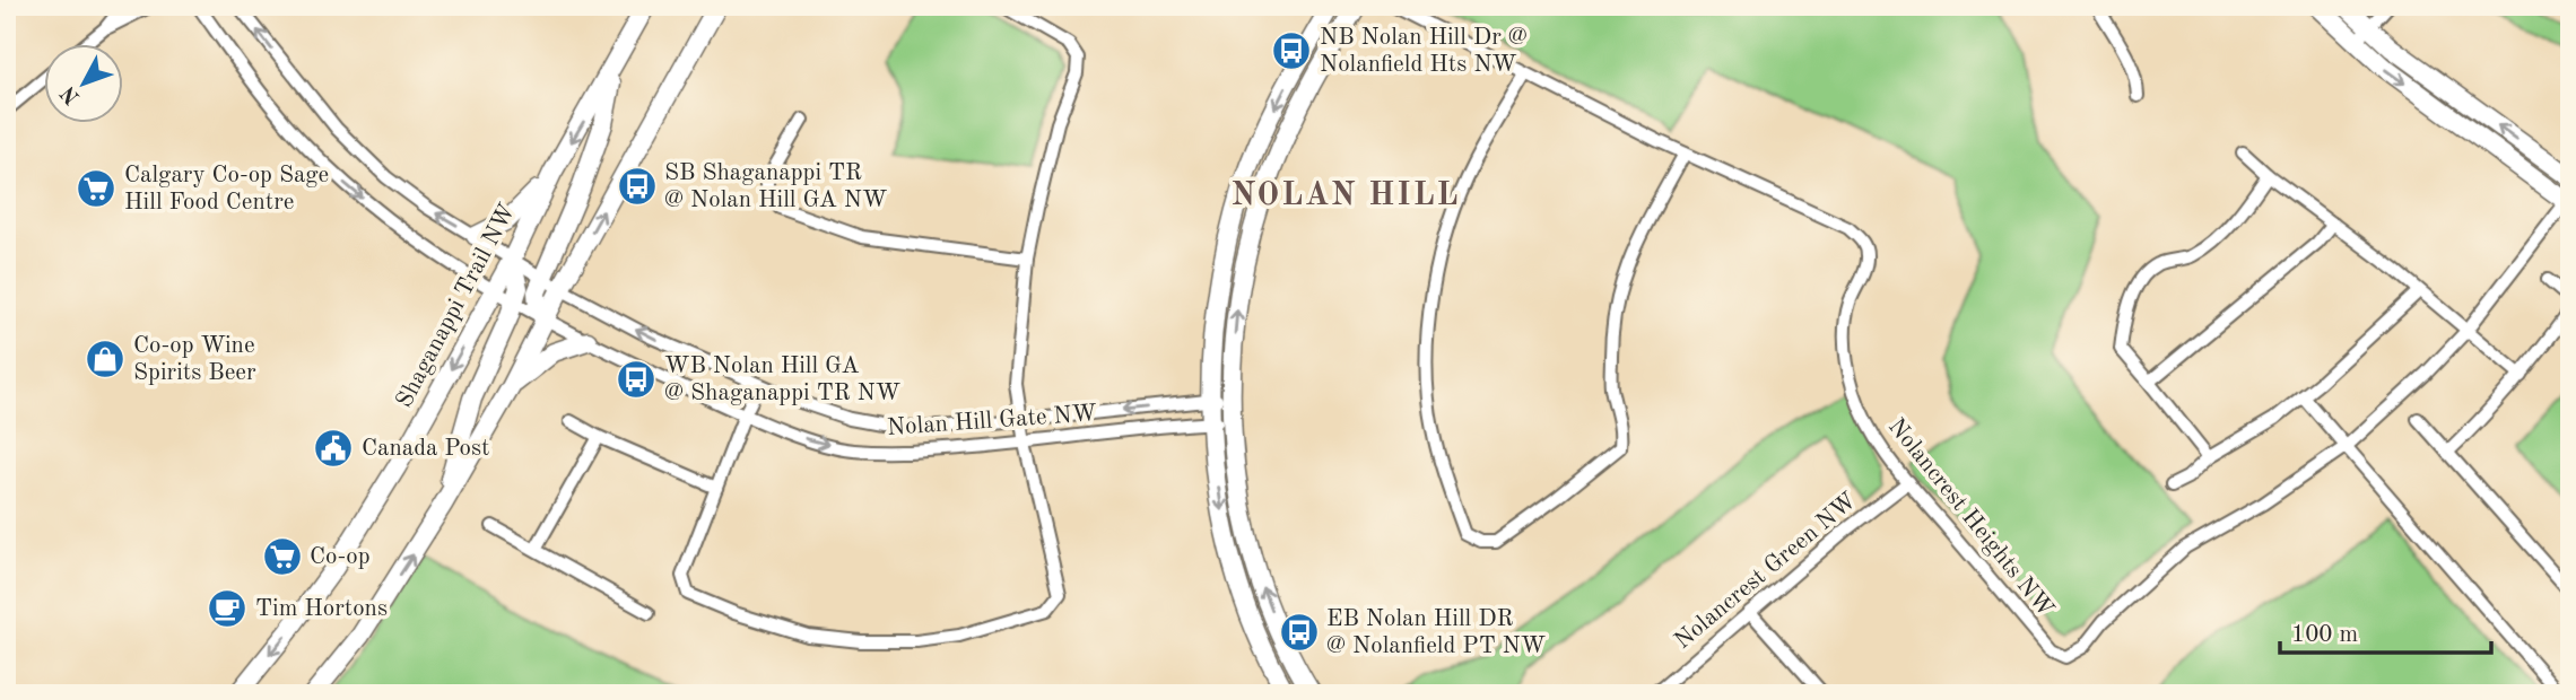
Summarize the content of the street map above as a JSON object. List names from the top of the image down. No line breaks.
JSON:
{"streets":{"main road":["Shaganappi Trail NW"],"street":["Nolan Hill Gate NW","Nolancrest Heights NW","Nolancrest Green NW"]},"crossings":[["Shaganappi Trail NW","Nolan Hill Gate NW"],["Nolancrest Heights NW","Nolancrest Green NW"]],"districts":["NOLAN HILL"],"places":{"bus stop":["NB Nolan Hill Dr @ Nolanfield Hts NW","SB Shaganappi TR @ Nolan Hill GA NW","WB Nolan Hill GA @ Shaganappi TR NW","EB Nolan Hill DR @ Nolanfield PT NW"],"supermarket":["Calgary Co-op Sage Hill Food Centre","Co-op"],"shop":["Co-op Wine Spirits Beer"],"public building":["Canada Post"],"cafe":["Tim Hortons"]},"scale_bar":"100 m","north":"bottom left"}
